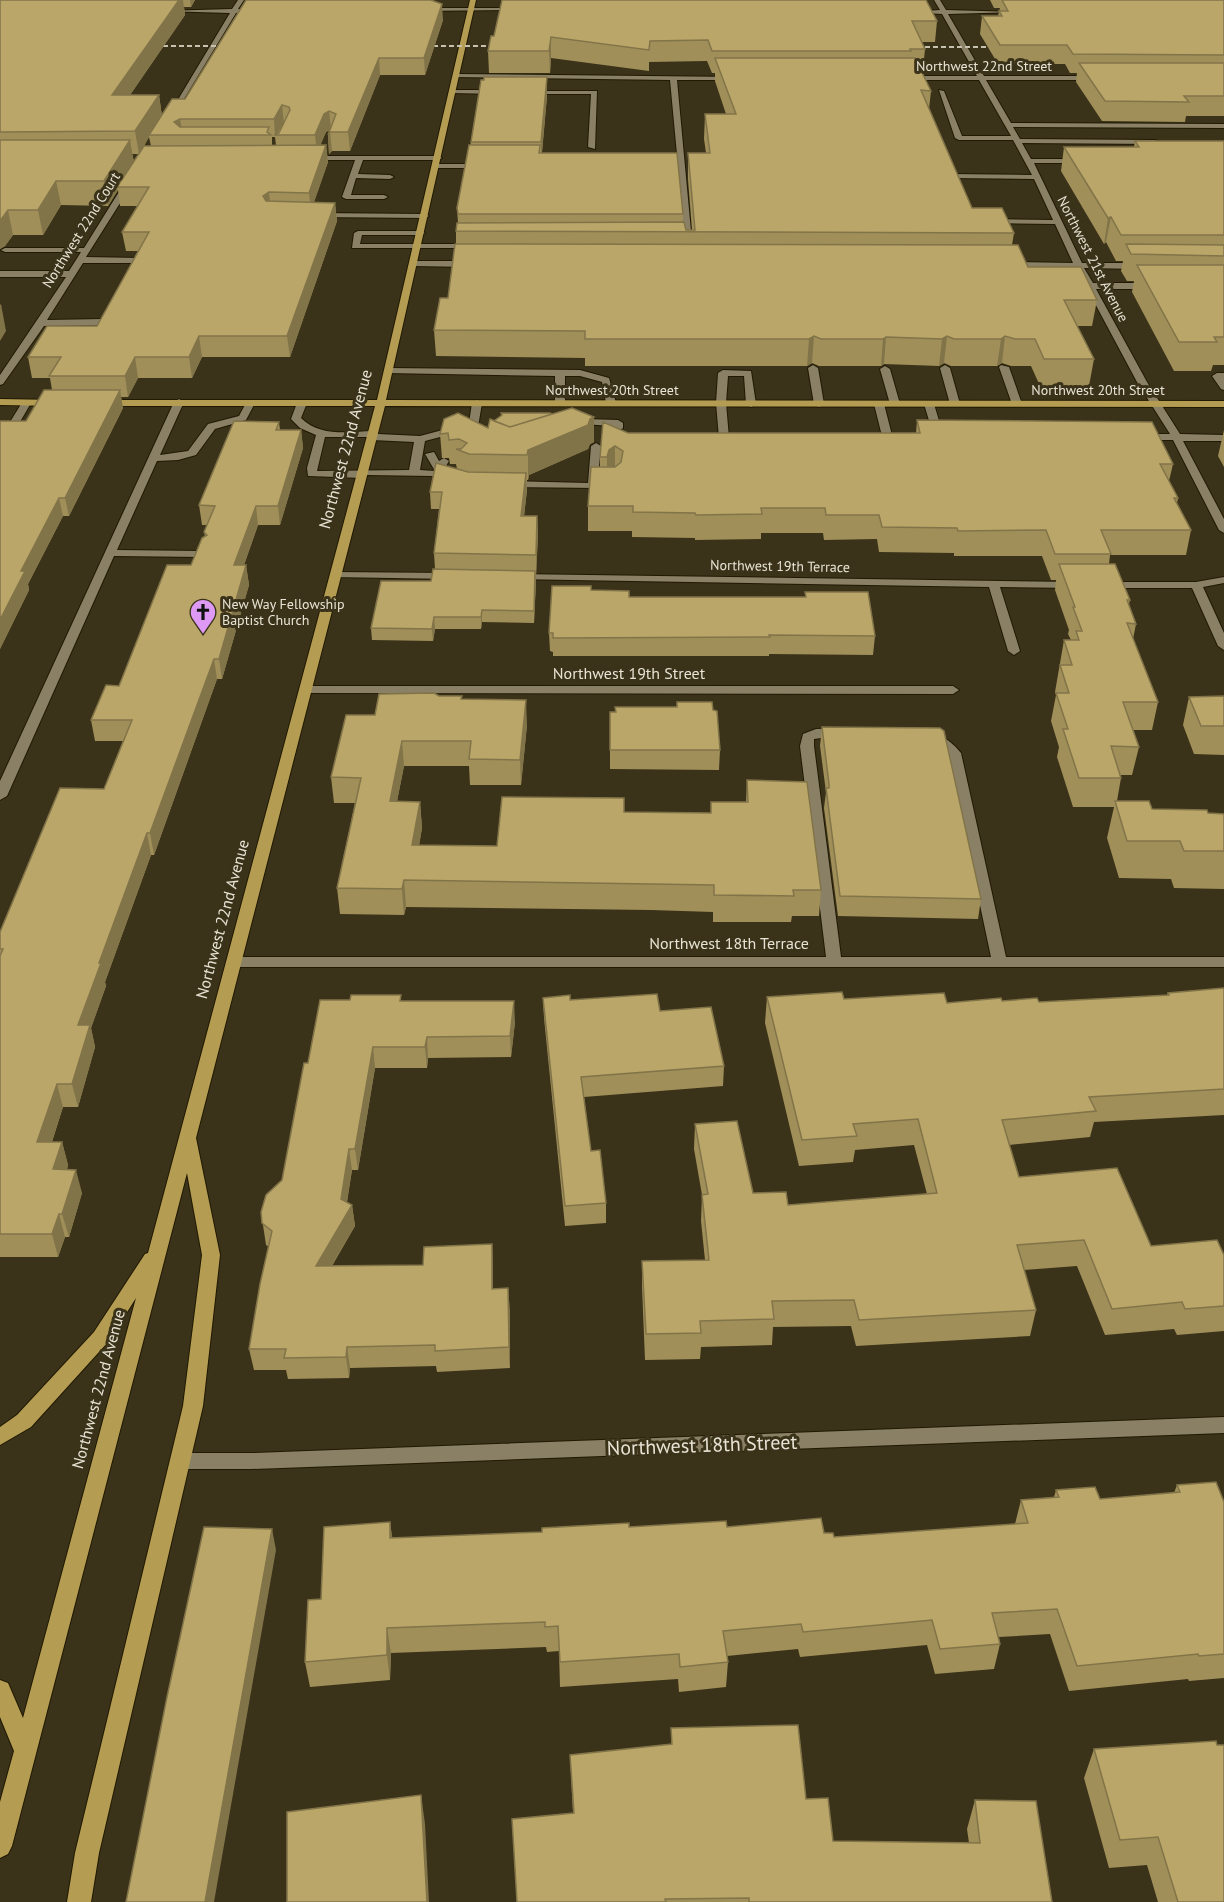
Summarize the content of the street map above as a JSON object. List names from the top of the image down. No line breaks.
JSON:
{"streets":{"main road":["Northwest 20th Street","Northwest 22nd Avenue"],"street":["Northwest 22nd Street","Northwest 22nd Court","Northwest 21st Avenue","Northwest 19th Terrace","Northwest 19th Street","Northwest 18th Terrace","Northwest 18th Street"]},"crossings":[["Northwest 22nd Street","Northwest 21st Avenue"],["Northwest 21st Avenue","Northwest 20th Street"],["Northwest 20th Street","Northwest 22nd Avenue"],["Northwest 22nd Avenue","Northwest 19th Street"],["Northwest 22nd Avenue","Northwest 18th Terrace"]],"places":{"church":["New Way Fellowship Baptist Church"]}}
